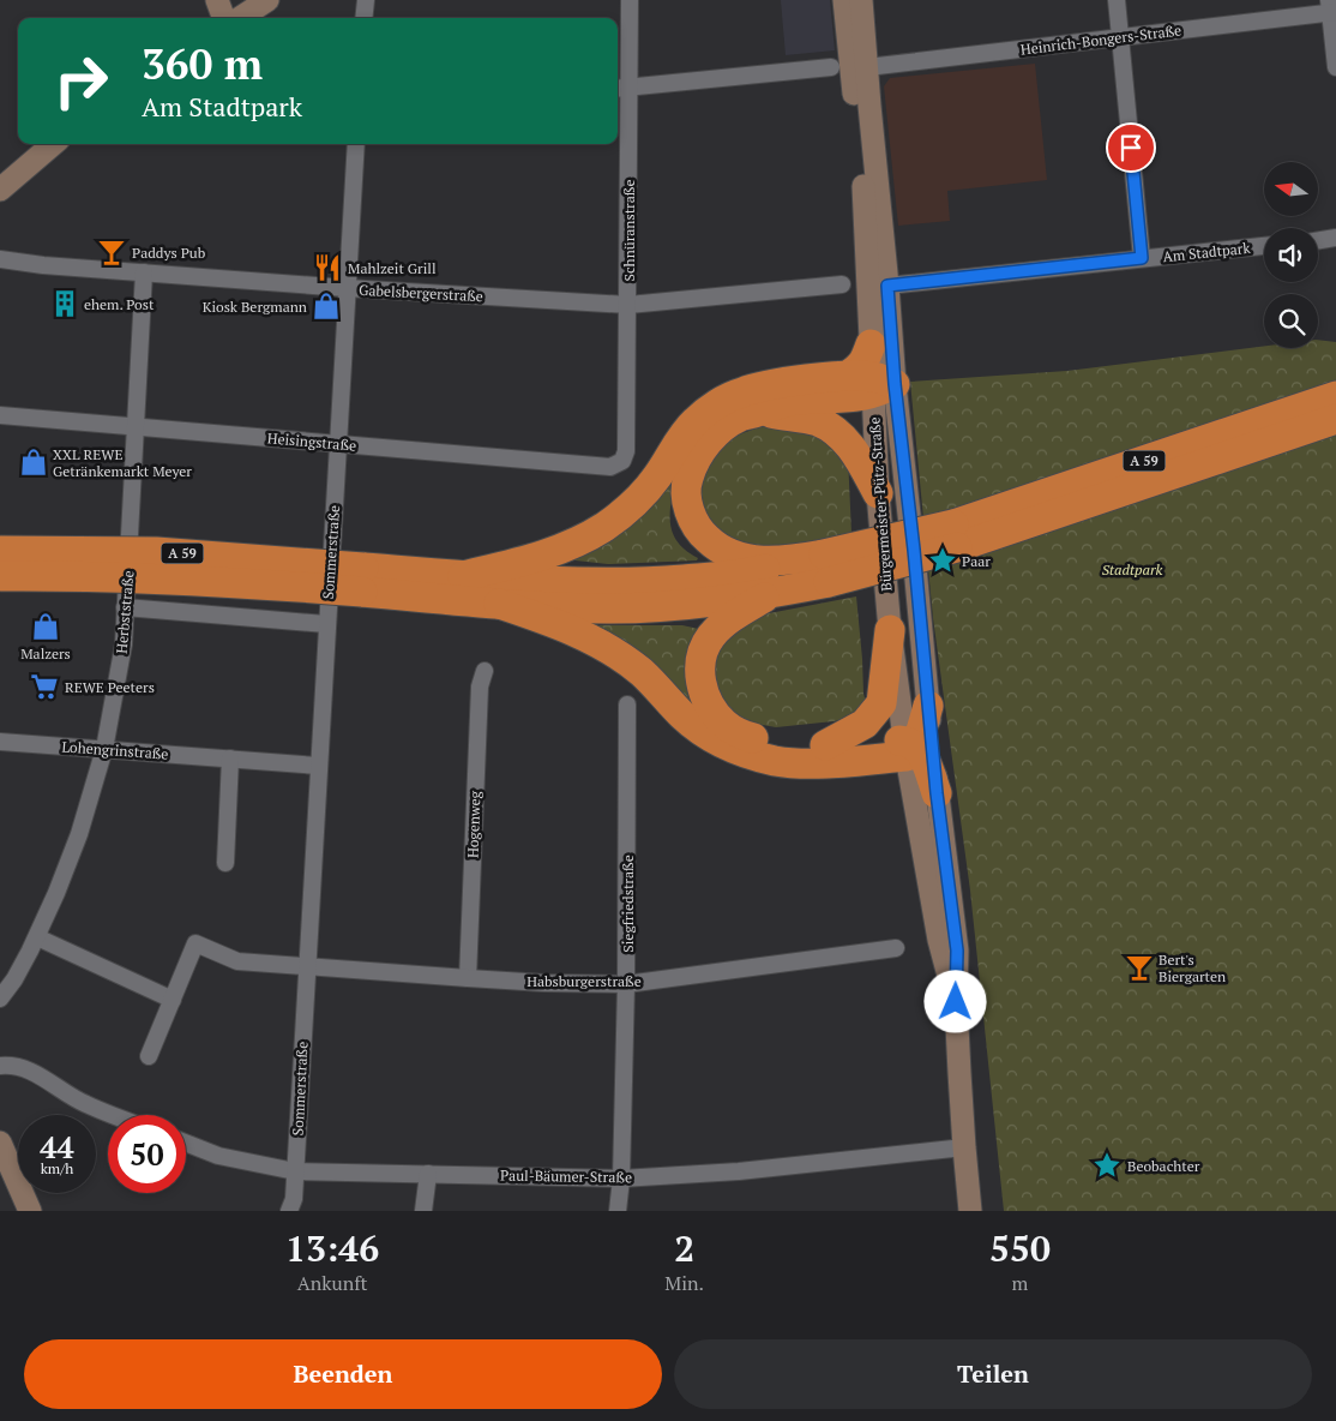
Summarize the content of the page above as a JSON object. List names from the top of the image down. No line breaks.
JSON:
{"streets":{"highway":["A 59"],"main road":["Bürgermeister-Pütz-Straße"],"street":["Heinrich-Bongers-Straße","Schnüranstraße","Am Stadtpark","Gabelsbergerstraße","Heisingstraße","Sommerstraße","Herbststraße","Lohengrinstraße","Hogenweg","Siegfriedstraße","Habsburgerstraße","Paul-Bäumer-Straße"]},"crossings":[["Heinrich-Bongers-Straße","Bürgermeister-Pütz-Straße"],["Schnüranstraße","Gabelsbergerstraße"],["Schnüranstraße","Heisingstraße"],["Am Stadtpark","Bürgermeister-Pütz-Straße"],["Gabelsbergerstraße","Sommerstraße"],["Gabelsbergerstraße","Herbststraße"],["Heisingstraße","Sommerstraße"],["Heisingstraße","Herbststraße"],["Bürgermeister-Pütz-Straße","Paul-Bäumer-Straße"],["Sommerstraße","Lohengrinstraße"],["Sommerstraße","Habsburgerstraße"],["Sommerstraße","Paul-Bäumer-Straße"],["Herbststraße","Lohengrinstraße"],["Hogenweg","Habsburgerstraße"],["Siegfriedstraße","Habsburgerstraße"],["Siegfriedstraße","Paul-Bäumer-Straße"]],"parks":["Stadtpark"],"places":{"bar":["Paddys Pub","Bert's Biergarten"],"restaurant":["Mahlzeit Grill"],"building":["ehem. Post"],"shop":["Kiosk Bergmann","XXL REWE Getränkemarkt Meyer","Malzers"],"place":["Paar","Beobachter"],"supermarket":["REWE Peeters"]},"north":"left","page":{"turn":["360 m","Am Stadtpark"],"speed":"44 km/h","limit":"50","eta":["13:46","Ankunft","2","Min.","550","m"],"buttons":["Beenden","Teilen"]}}
